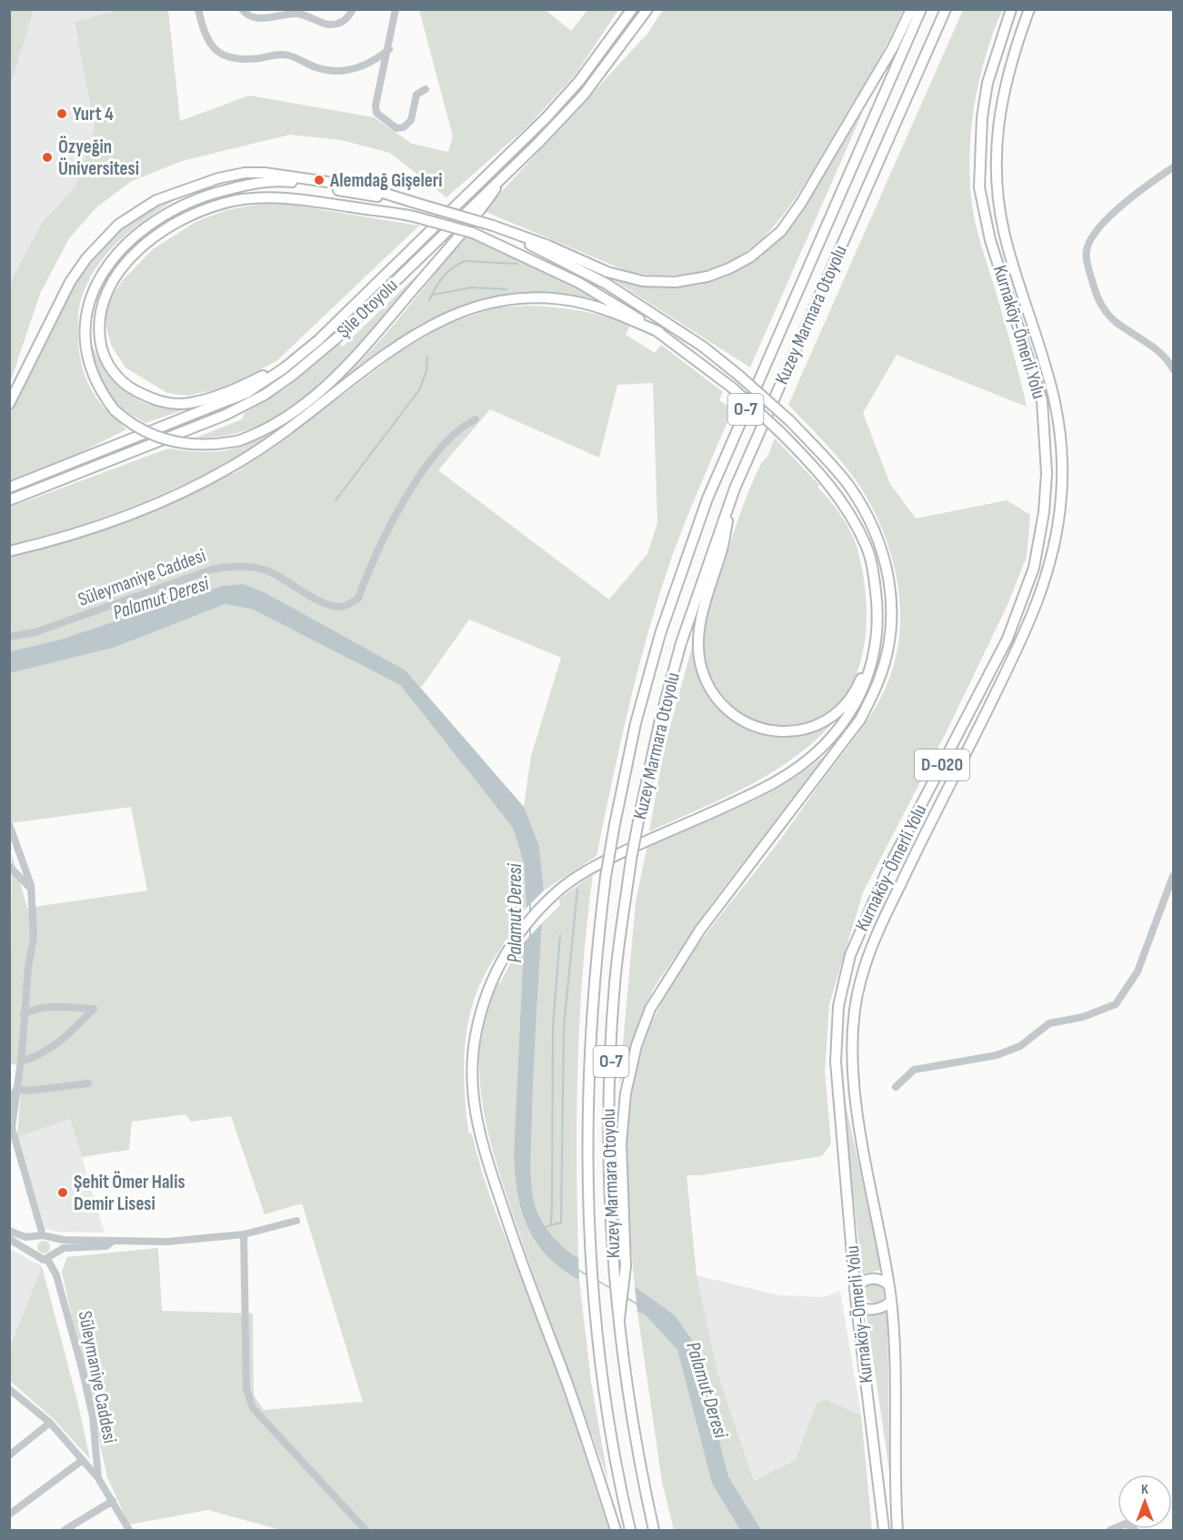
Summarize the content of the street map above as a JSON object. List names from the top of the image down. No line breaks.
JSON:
{"streets":{"highway":["Şile Otoyolu","Kuzey Marmara Otoyolu","Kurnaköy-Ömerli Yolu","O-7","D-020"],"street":["Süleymaniye Caddesi"]},"water":["Palamut Deresi"],"places":["Yurt 4","Özyeğin Üniversitesi","Alemdağ Gişeleri","Şehit Ömer Halis Demir Lisesi"],"north":"top"}
